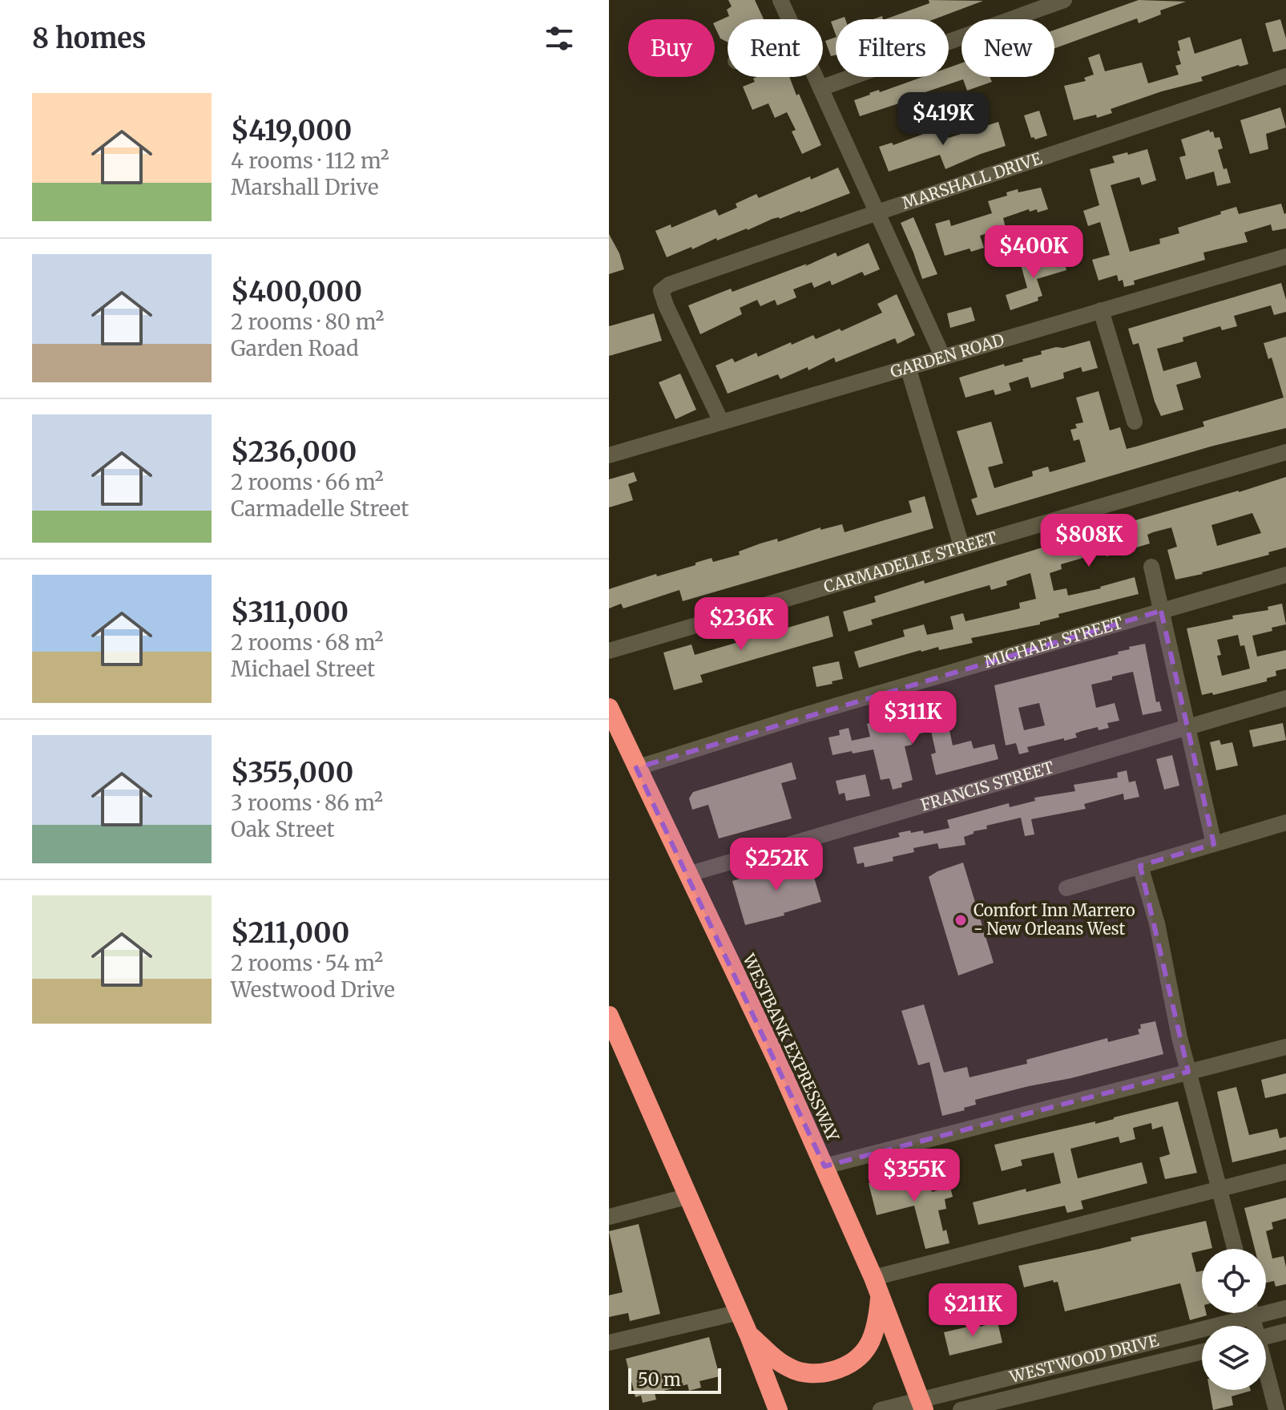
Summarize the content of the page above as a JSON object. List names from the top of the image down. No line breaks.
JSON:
{"streets":{"highway":["WESTBANK EXPRESSWAY"],"street":["MARSHALL DRIVE","GARDEN ROAD","CARMADELLE STREET","MICHAEL STREET","FRANCIS STREET","WESTWOOD DRIVE"]},"crossings":[["MARSHALL DRIVE","GARDEN ROAD"],["MICHAEL STREET","WESTBANK EXPRESSWAY"],["FRANCIS STREET","WESTBANK EXPRESSWAY"],["WESTBANK EXPRESSWAY","WESTWOOD DRIVE"]],"places":["Comfort Inn Marrero - New Orleans West"],"scale_bar":"50 m","page":{"heading":"8 homes","chip":["Buy","Rent","Filters","New"],"list":[{"name":"$419,000","note":"4 rooms · 112 m² · Marshall Drive"},{"name":"$400,000","note":"2 rooms · 80 m² · Garden Road"},{"name":"$236,000","note":"2 rooms · 66 m² · Carmadelle Street"},{"name":"$311,000","note":"2 rooms · 68 m² · Michael Street"},{"name":"$355,000","note":"3 rooms · 86 m² · Oak Street"},{"name":"$211,000","note":"2 rooms · 54 m² · Westwood Drive"}],"price":["$419K","$400K","$808K","$236K","$311K","$252K","$355K","$211K"],"scale":"50 m"}}
